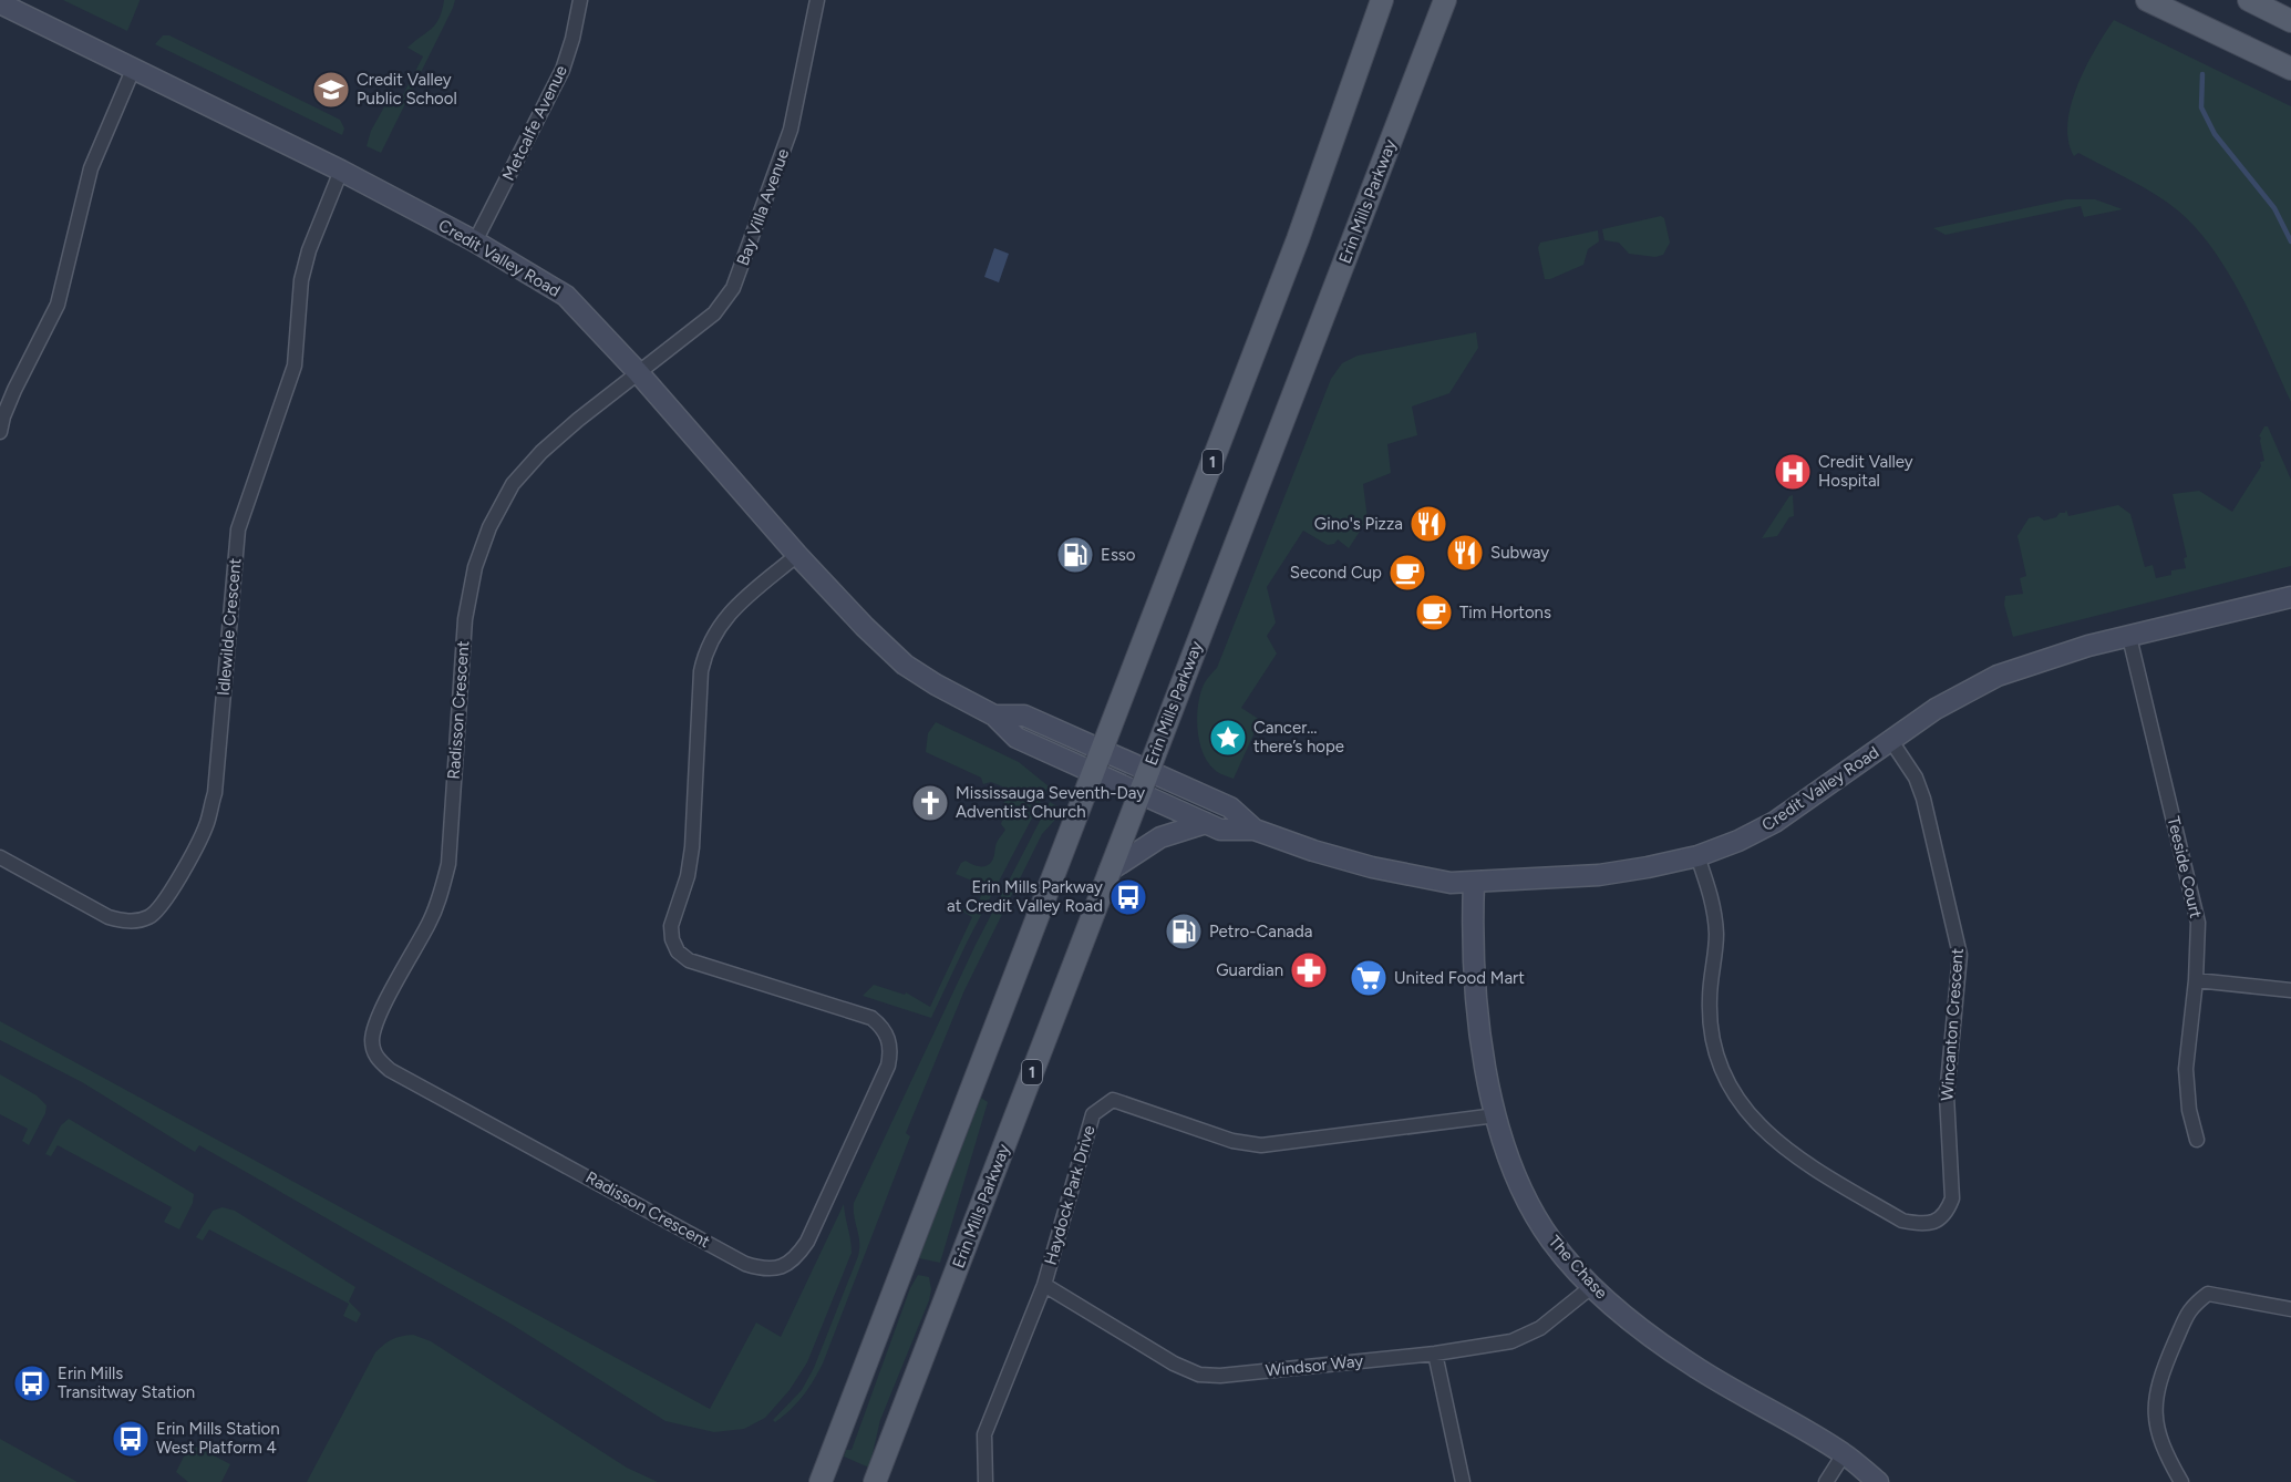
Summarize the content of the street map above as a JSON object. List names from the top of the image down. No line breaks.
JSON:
{"streets":{"main road":["Erin Mills Parkway","1"],"street":["Metcalfe Avenue","Bay Villa Avenue","Credit Valley Road","Idlewilde Crescent","Radisson Crescent","Teeside Court","Wincanton Crescent","Haydock Park Drive","The Chase","Windsor Way"]},"crossings":[["Metcalfe Avenue","Credit Valley Road"],["Erin Mills Parkway","Credit Valley Road"],["Bay Villa Avenue","Credit Valley Road"],["Bay Villa Avenue","Radisson Crescent"],["Credit Valley Road","1"],["Credit Valley Road","Idlewilde Crescent"],["Credit Valley Road","Radisson Crescent"],["Credit Valley Road","Teeside Court"],["Credit Valley Road","Wincanton Crescent"],["Credit Valley Road","The Chase"],["Haydock Park Drive","The Chase"],["Haydock Park Drive","Windsor Way"],["The Chase","Windsor Way"]],"places":{"school or university":["Credit Valley Public School"],"hospital":["Credit Valley Hospital"],"restaurant":["Gino's Pizza","Subway"],"fuel station":["Esso","Petro-Canada"],"cafe":["Second Cup","Tim Hortons"],"place":["Cancer… there’s hope"],"church":["Mississauga Seventh-Day Adventist Church"],"bus stop":["Erin Mills Parkway at Credit Valley Road","Erin Mills Transitway Station","Erin Mills Station West Platform 4"],"pharmacy":["Guardian"],"supermarket":["United Food Mart"]}}
